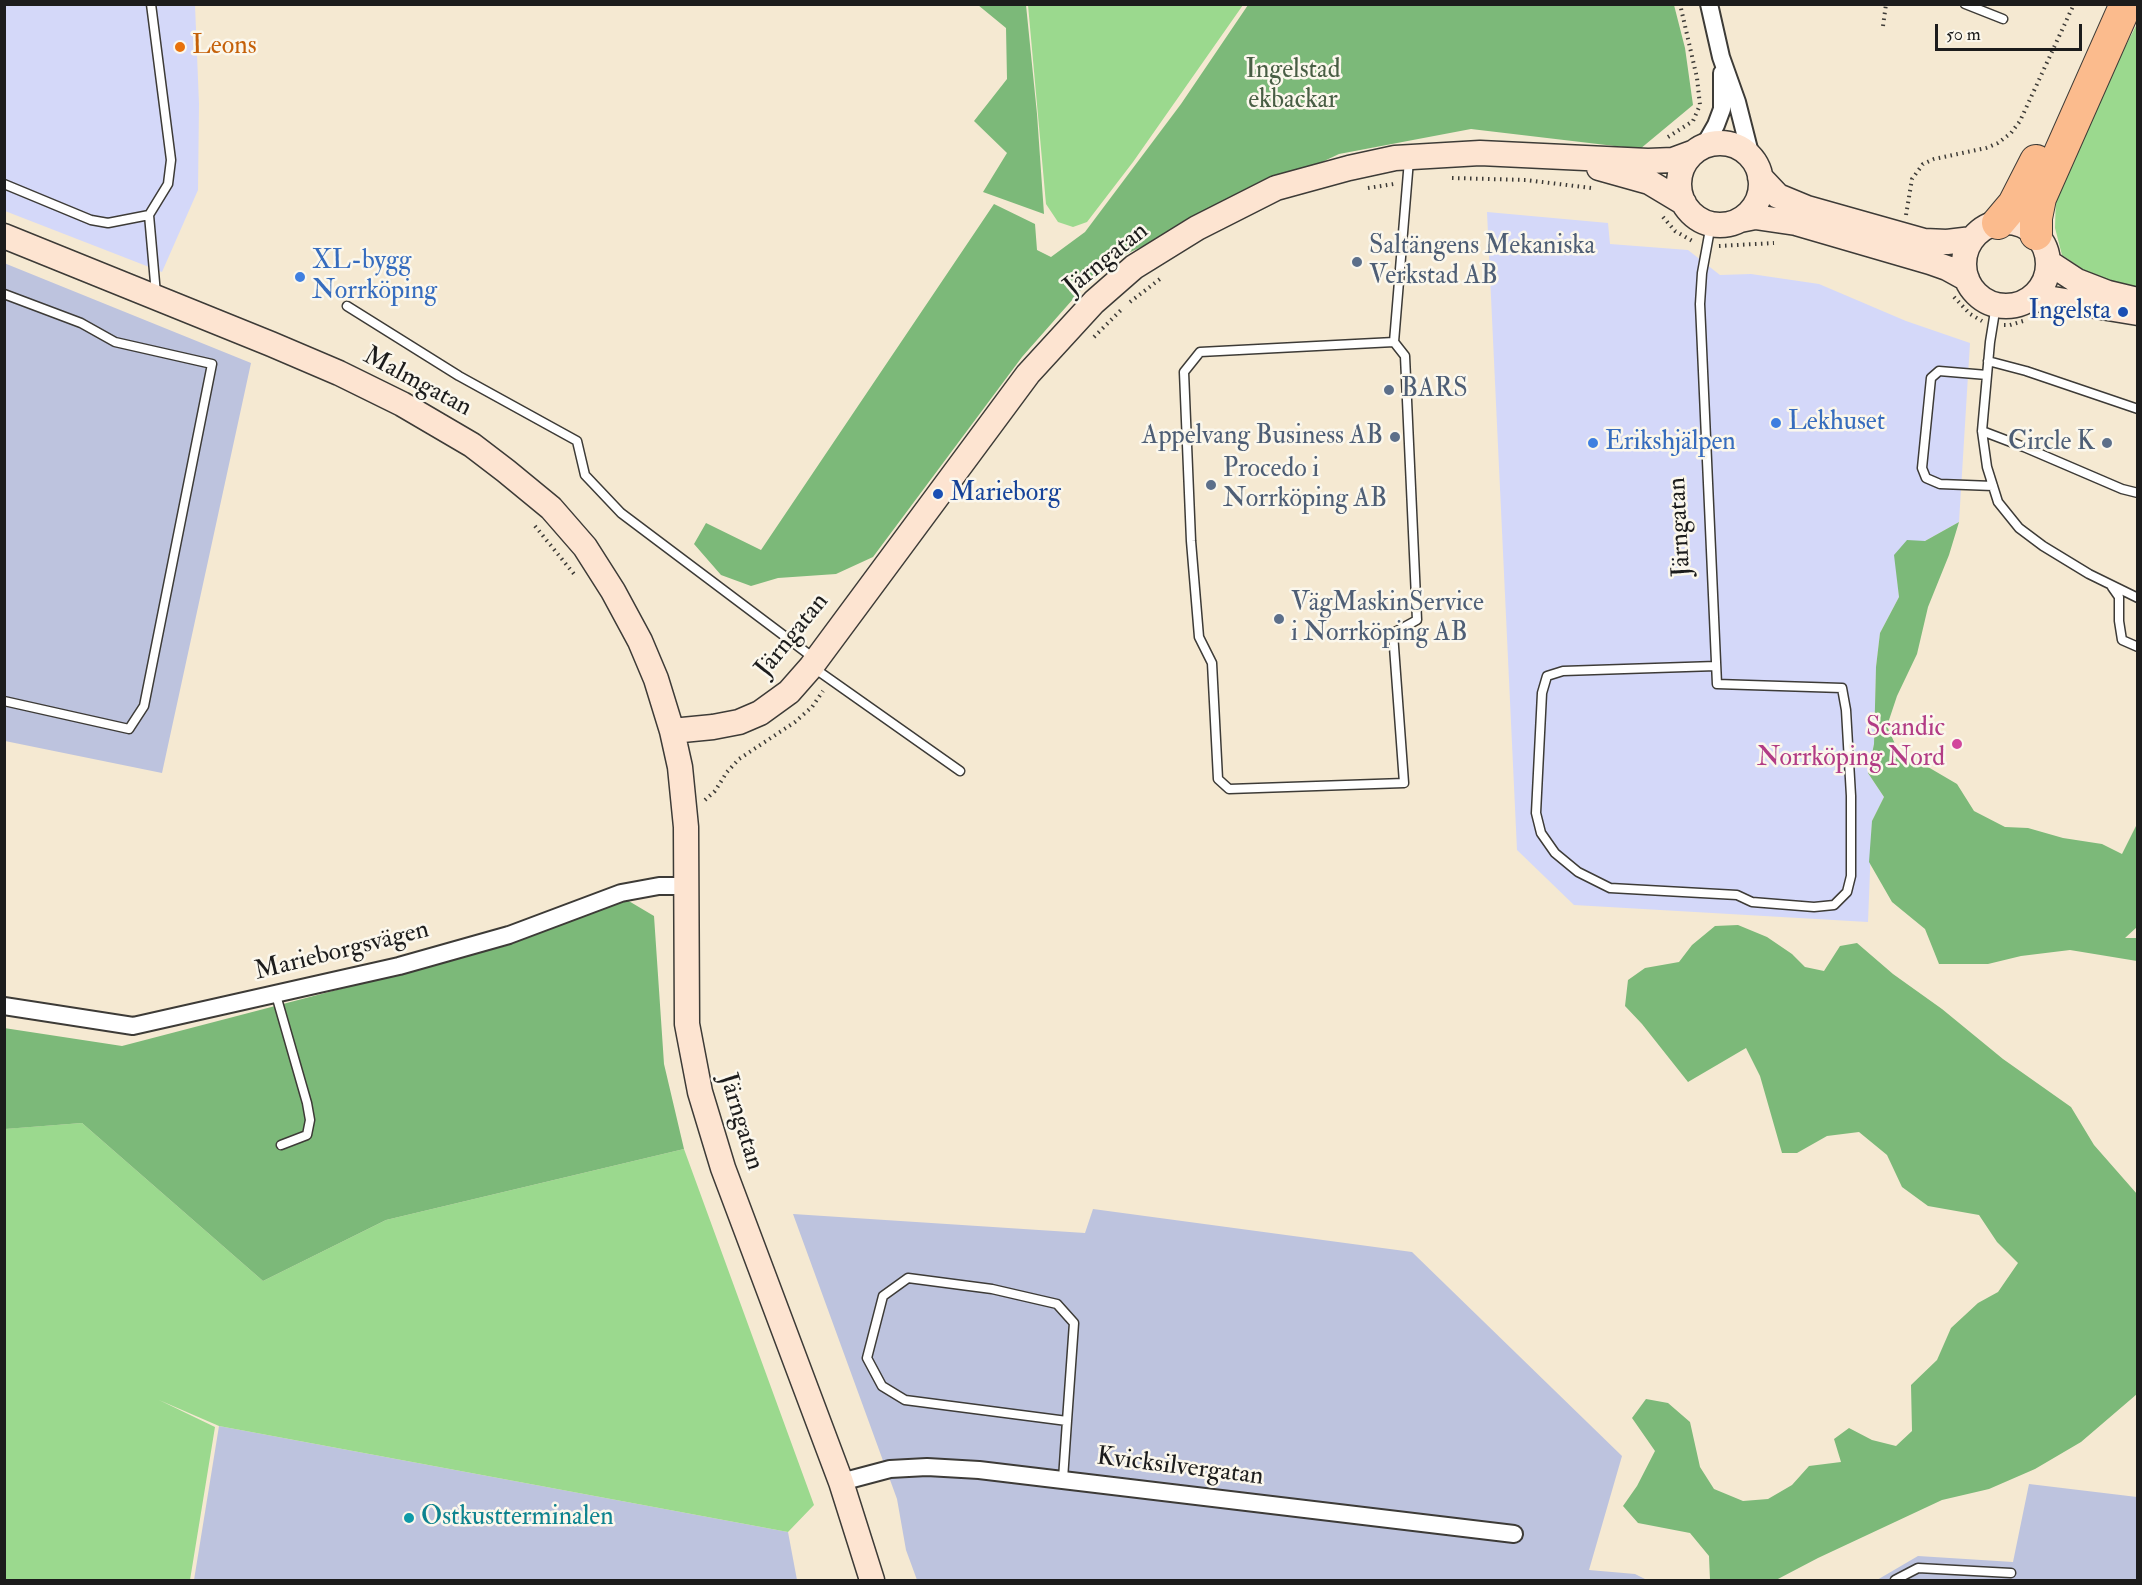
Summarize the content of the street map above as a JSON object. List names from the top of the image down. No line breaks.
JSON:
{"streets":{"street":["Järngatan","Malmgatan","Marieborgsvägen","Kvicksilvergatan"]},"crossings":[["Järngatan","Malmgatan"],["Järngatan","Marieborgsvägen"],["Järngatan","Kvicksilvergatan"]],"parks":["Ingelstad ekbackar"],"places":["Leons","Saltängens Mekaniska Verkstad AB","XL-bygg Norrköping","Ingelsta","BARS","Lekhuset","Appelvang Business AB","Erikshjälpen","Circle K","Procedo i Norrköping AB","Marieborg","VägMaskinService i Norrköping AB","Scandic Norrköping Nord","Ostkustterminalen"],"scale_bar":"50 m"}
